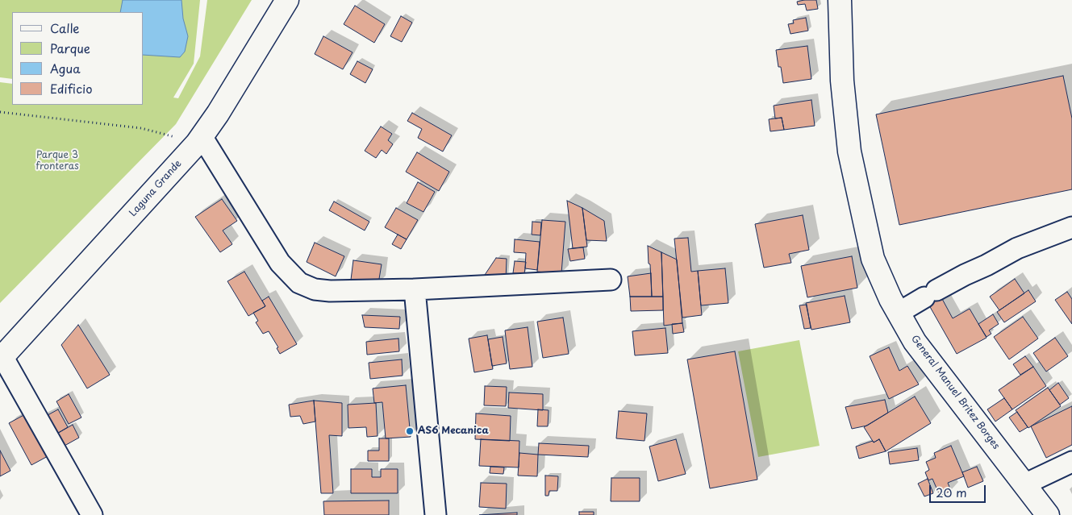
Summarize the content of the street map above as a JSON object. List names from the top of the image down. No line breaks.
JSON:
{"streets":{"main road":["Laguna Grande","General Manuel Britez Borges"]},"parks":["Parque 3 fronteras"],"places":["AS6 Mecanica"],"legend":["Calle","Parque","Agua","Edificio"],"scale_bar":"20 m"}
